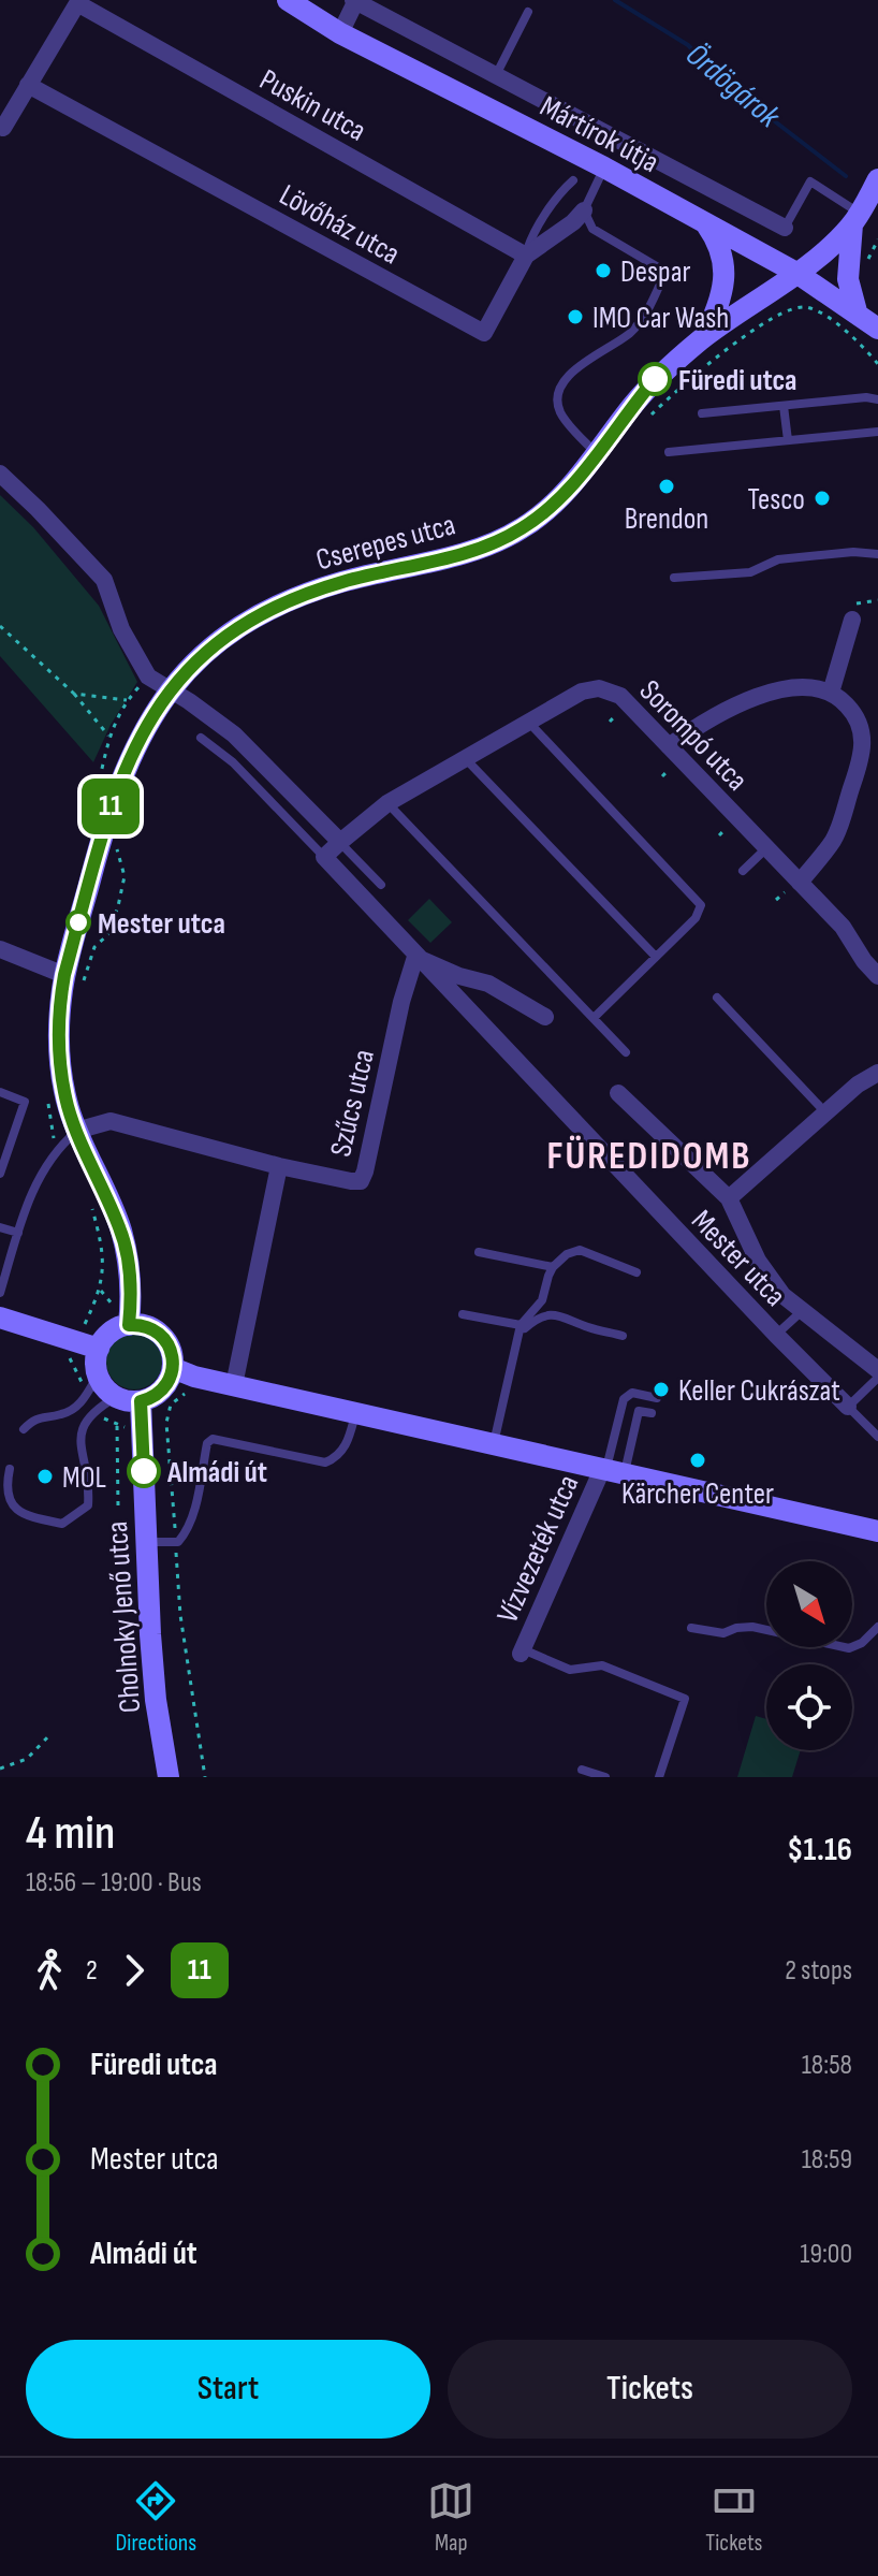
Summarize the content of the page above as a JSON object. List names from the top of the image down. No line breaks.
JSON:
{"streets":{"street":["Puskin utca","Mártírok útja","Lövőház utca","Cserepes utca","Sorompó utca","Szűcs utca","Mester utca","Vízvezeték utca","Cholnoky Jenő utca"]},"crossings":[["Puskin utca","Lövőház utca"],["Mártírok útja","Cserepes utca"],["Cserepes utca","Szűcs utca"],["Cserepes utca","Cholnoky Jenő utca"],["Szűcs utca","Mester utca"]],"districts":["FÜREDIDOMB"],"water":["Ördögárok"],"places":["Despar","IMO Car Wash","Füredi utca","Brendon","Tesco","Mester utca","Keller Cukrászat","Kärcher Center","Almádi út","MOL"],"lines":["bus line 11"],"north":"bottom right","page":{"on_map":"11","heading":["4 min","18:56 – 19:00 · Bus","$1.16"],"legs":["2","11","2 stops"],"list":[{"name":"Füredi utca","value":"18:58"},{"name":"Mester utca","value":"18:59"},{"name":"Almádi út","value":"19:00"}],"buttons":["Start","Tickets"],"tabs":["Directions","Map","Tickets"]}}
